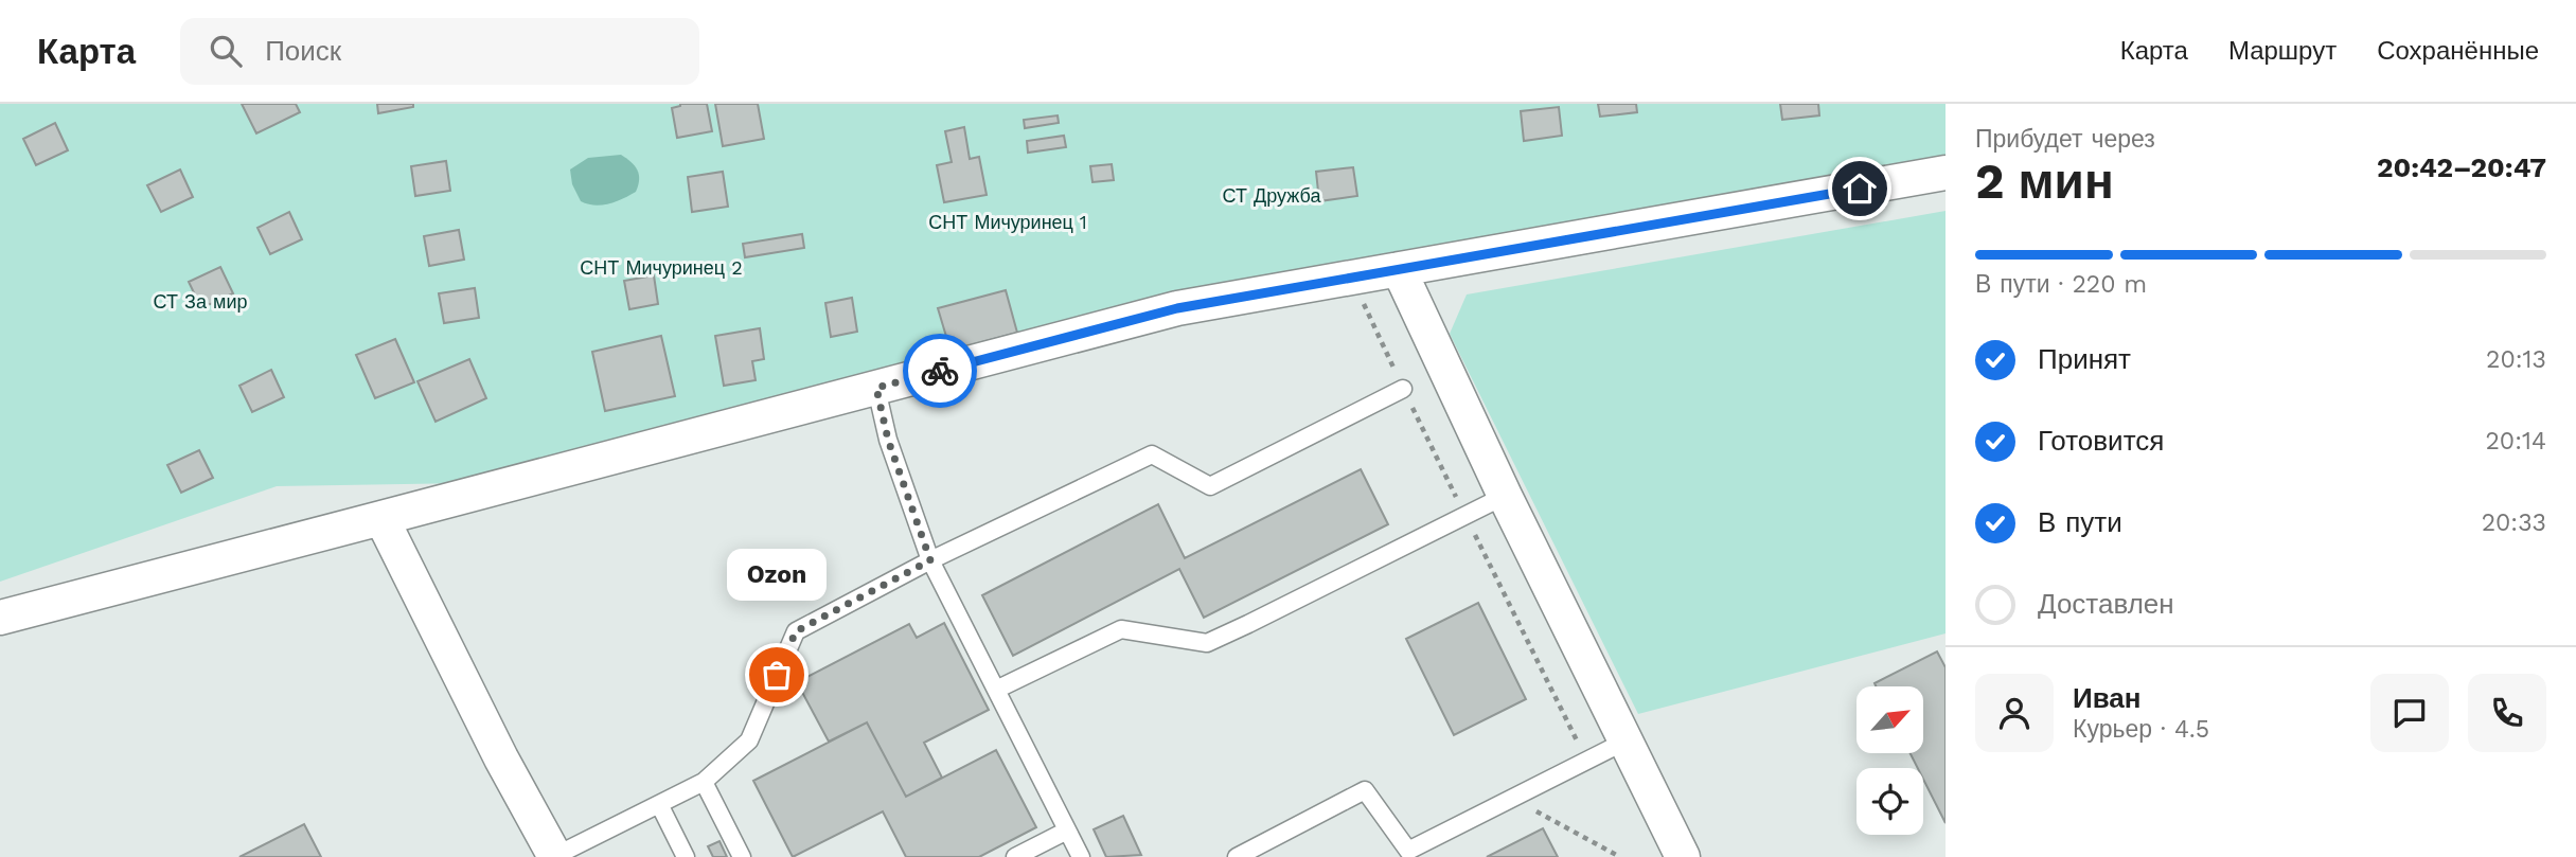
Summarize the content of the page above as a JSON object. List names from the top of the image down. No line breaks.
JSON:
{"parks":["СТ Дружба","СНТ Мичуринец 1","СНТ Мичуринец 2","СТ За мир"],"places":["Ozon"],"north":"top right","page":{"header":"Карта","search":"Поиск","nav":["Карта","Маршрут","Сохранённые"],"heading":["2 мин","Прибудет через","20:42–20:47"],"panel":["Иван","Курьер · 4.5"],"bar":"В пути · 220 m","list":[["Принят","20:13"],["Готовится","20:14"],["В пути","20:33"],"Доставлен"],"bubble":"Ozon"}}
